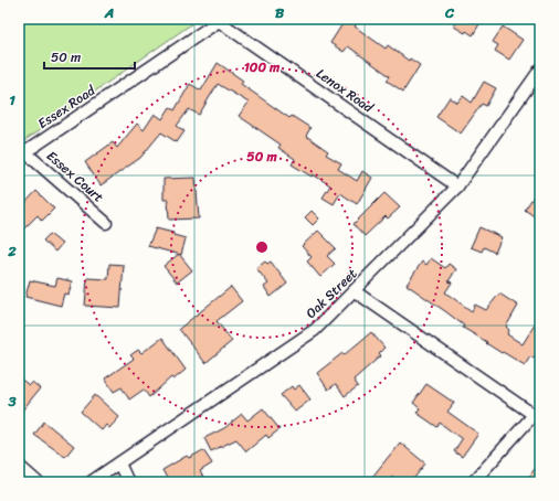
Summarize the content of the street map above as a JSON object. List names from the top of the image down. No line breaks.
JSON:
{"streets":{"street":["Lenox Road","Essex Road","Essex Court","Oak Street"]},"crossings":[["Lenox Road","Essex Road"],["Lenox Road","Oak Street"],["Essex Road","Essex Court"]],"scale_bar":"50 m","grid":{"columns":["A","B","C"],"rows":["1","2","3"]},"rings":["100 m","50 m"]}
